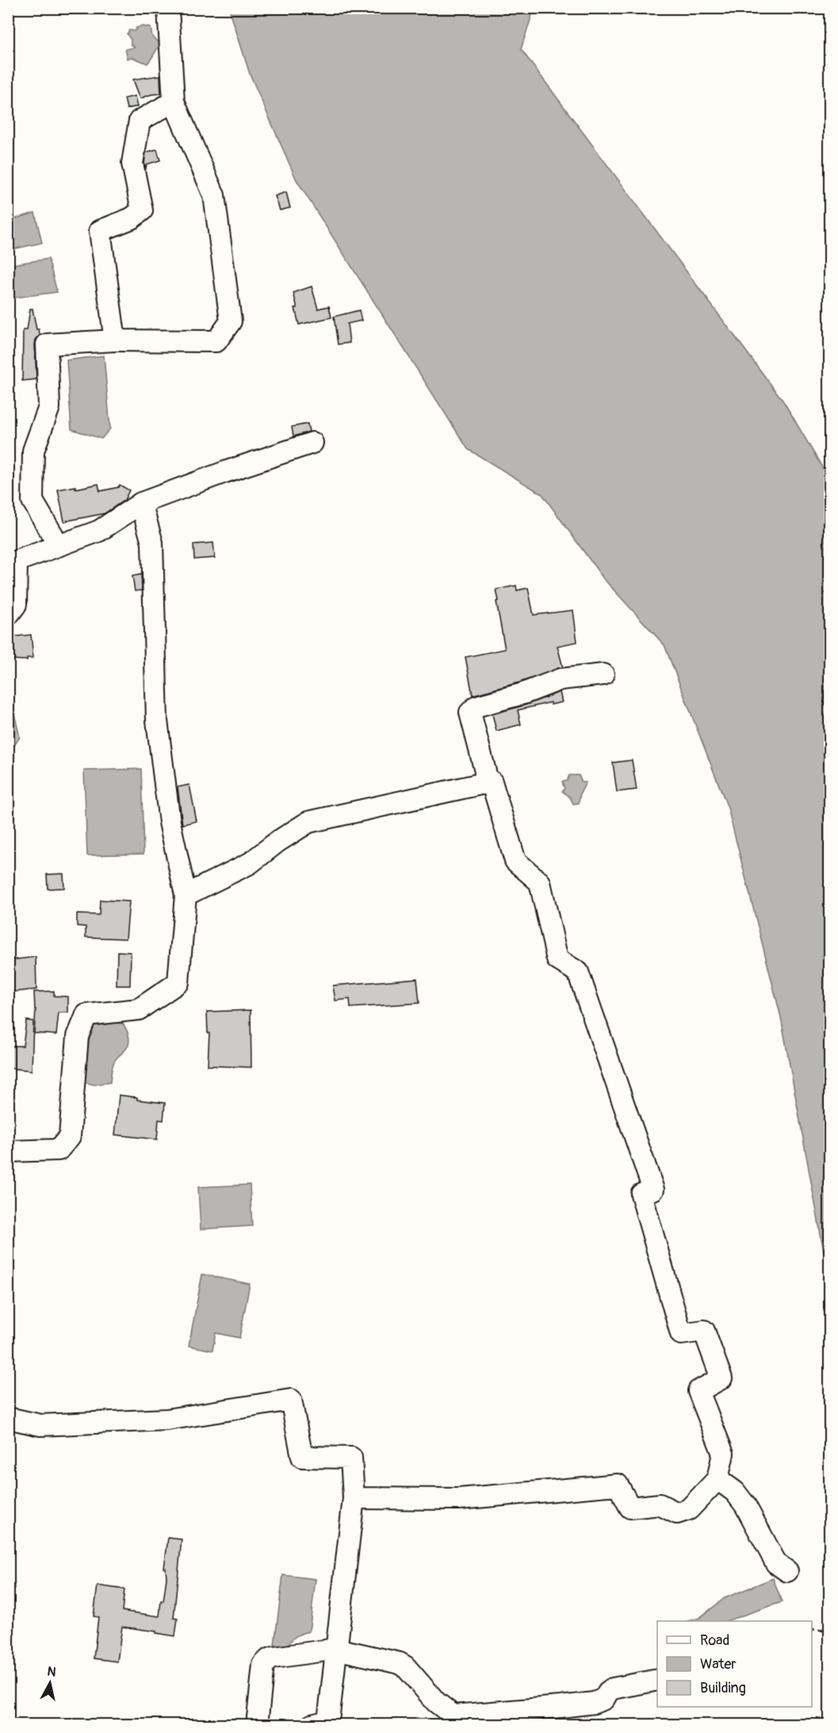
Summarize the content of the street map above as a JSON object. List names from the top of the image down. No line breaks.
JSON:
{"legend":["Road","Water","Building"],"north":"top"}
